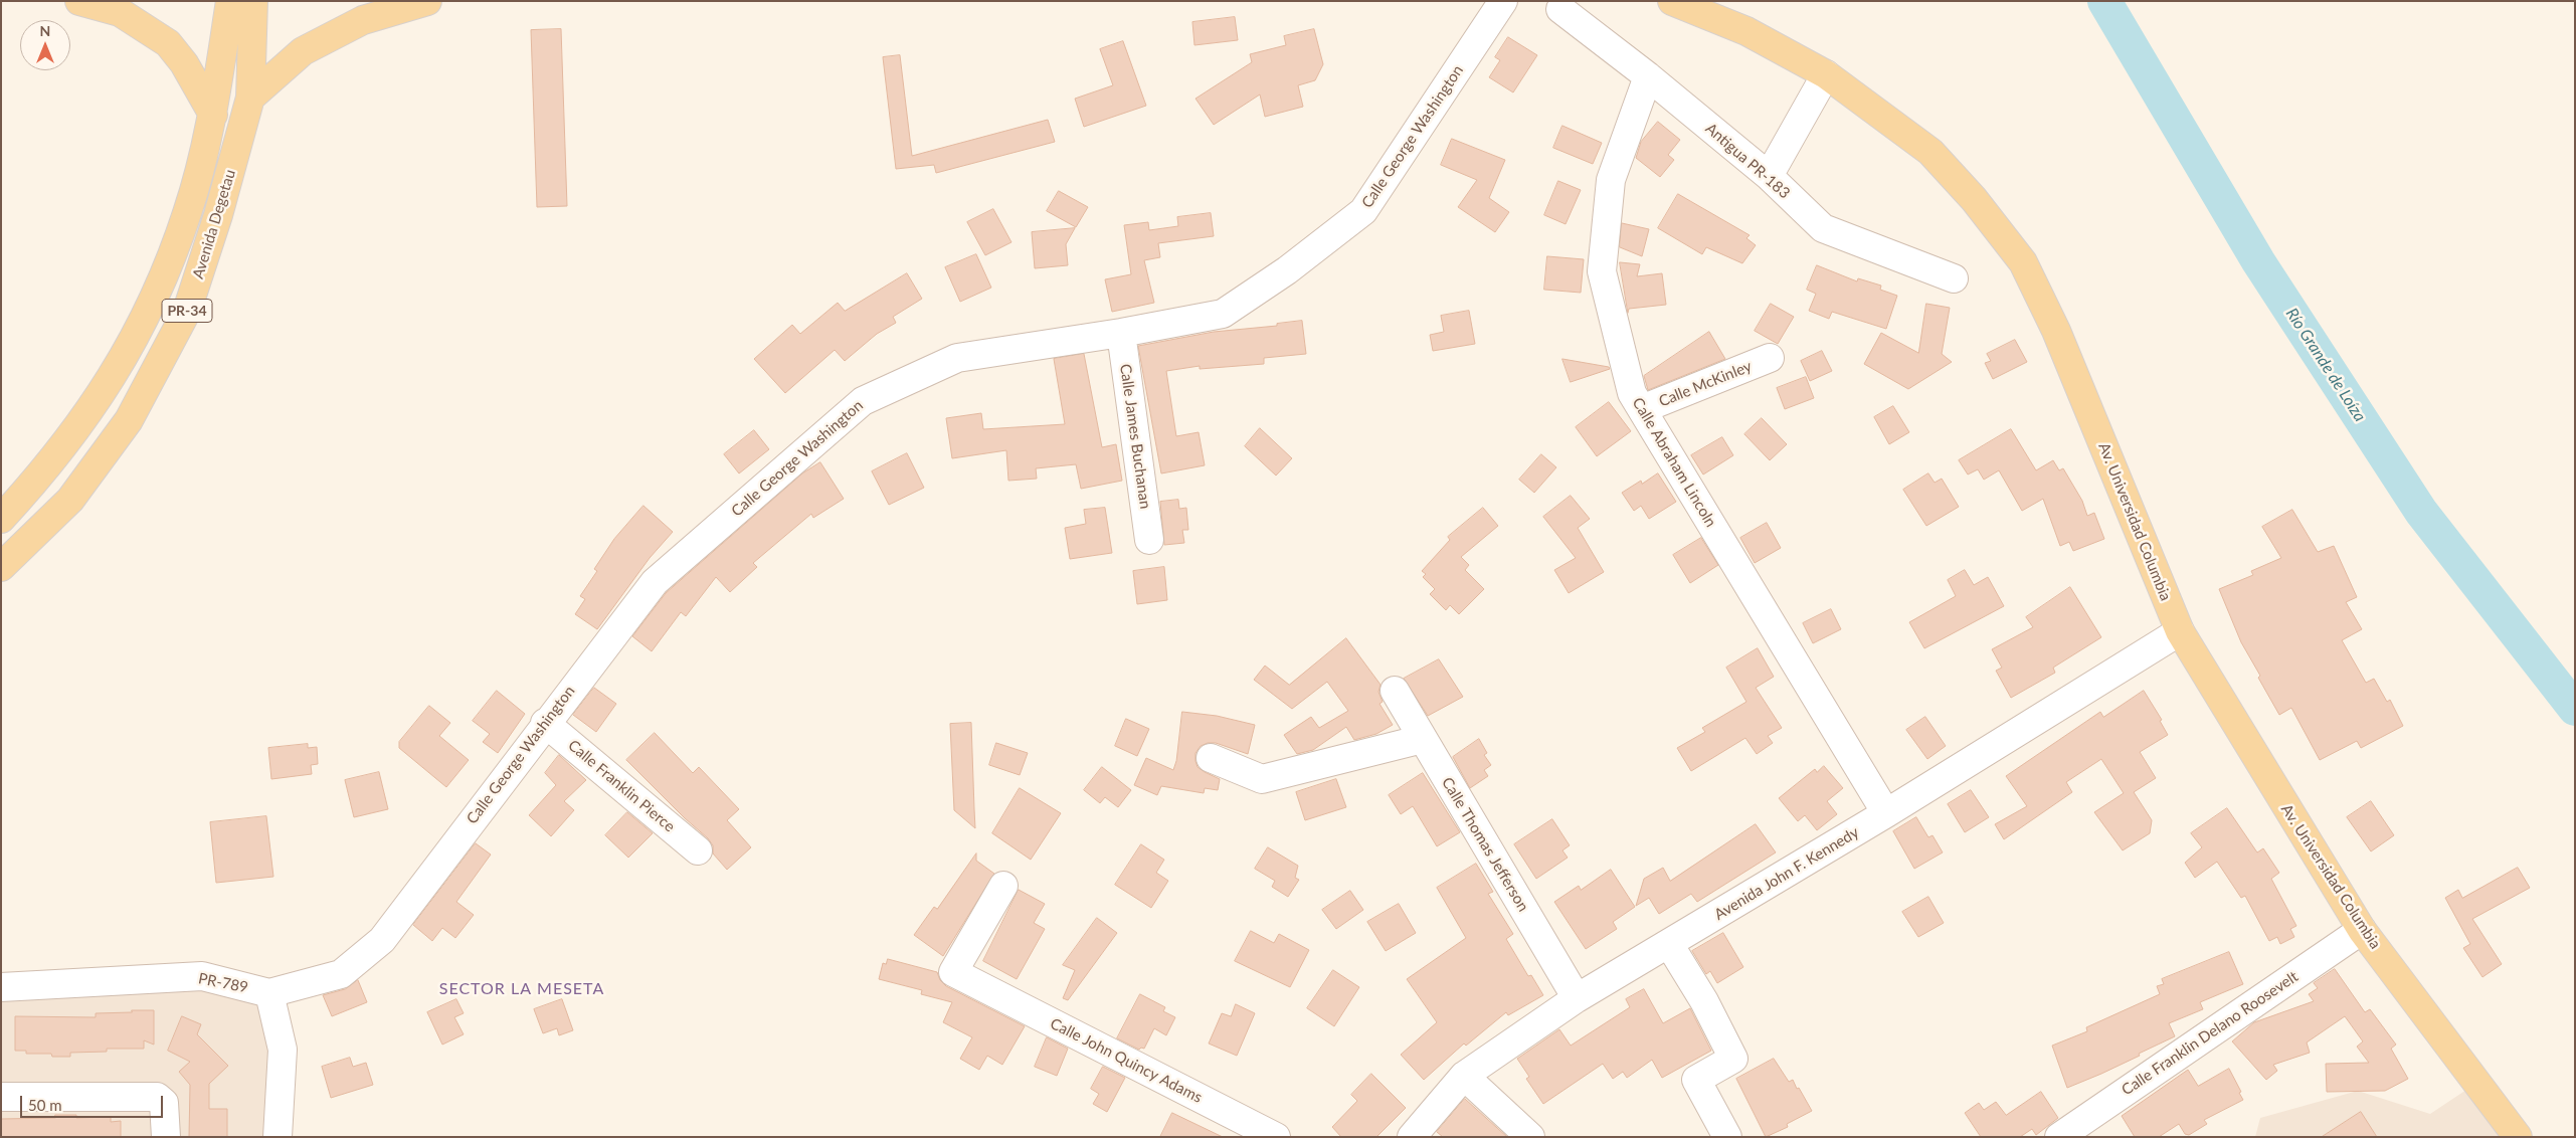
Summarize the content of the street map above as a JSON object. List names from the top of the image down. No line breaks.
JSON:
{"streets":{"main road":["Avenida Degetau","PR-34","Av. Universidad Columbia"],"street":["Calle George Washington","Antigua PR-183","Calle McKinley","Calle James Buchanan","Calle Abraham Lincoln","Calle Franklin Pierce","Calle Thomas Jefferson","Avenida John F. Kennedy","PR-789","Calle Franklin Delano Roosevelt","Calle John Quincy Adams"]},"crossings":[["Calle George Washington","Calle James Buchanan"],["Calle George Washington","Calle Franklin Pierce"],["Calle George Washington","PR-789"],["Antigua PR-183","Calle Abraham Lincoln"],["Calle McKinley","Calle Abraham Lincoln"],["Calle Abraham Lincoln","Avenida John F. Kennedy"],["Av. Universidad Columbia","Avenida John F. Kennedy"],["Av. Universidad Columbia","Calle Franklin Delano Roosevelt"],["Calle Thomas Jefferson","Avenida John F. Kennedy"]],"districts":["SECTOR LA MESETA"],"water":["Río Grande de Loíza"],"scale_bar":"50 m","north":"top"}
